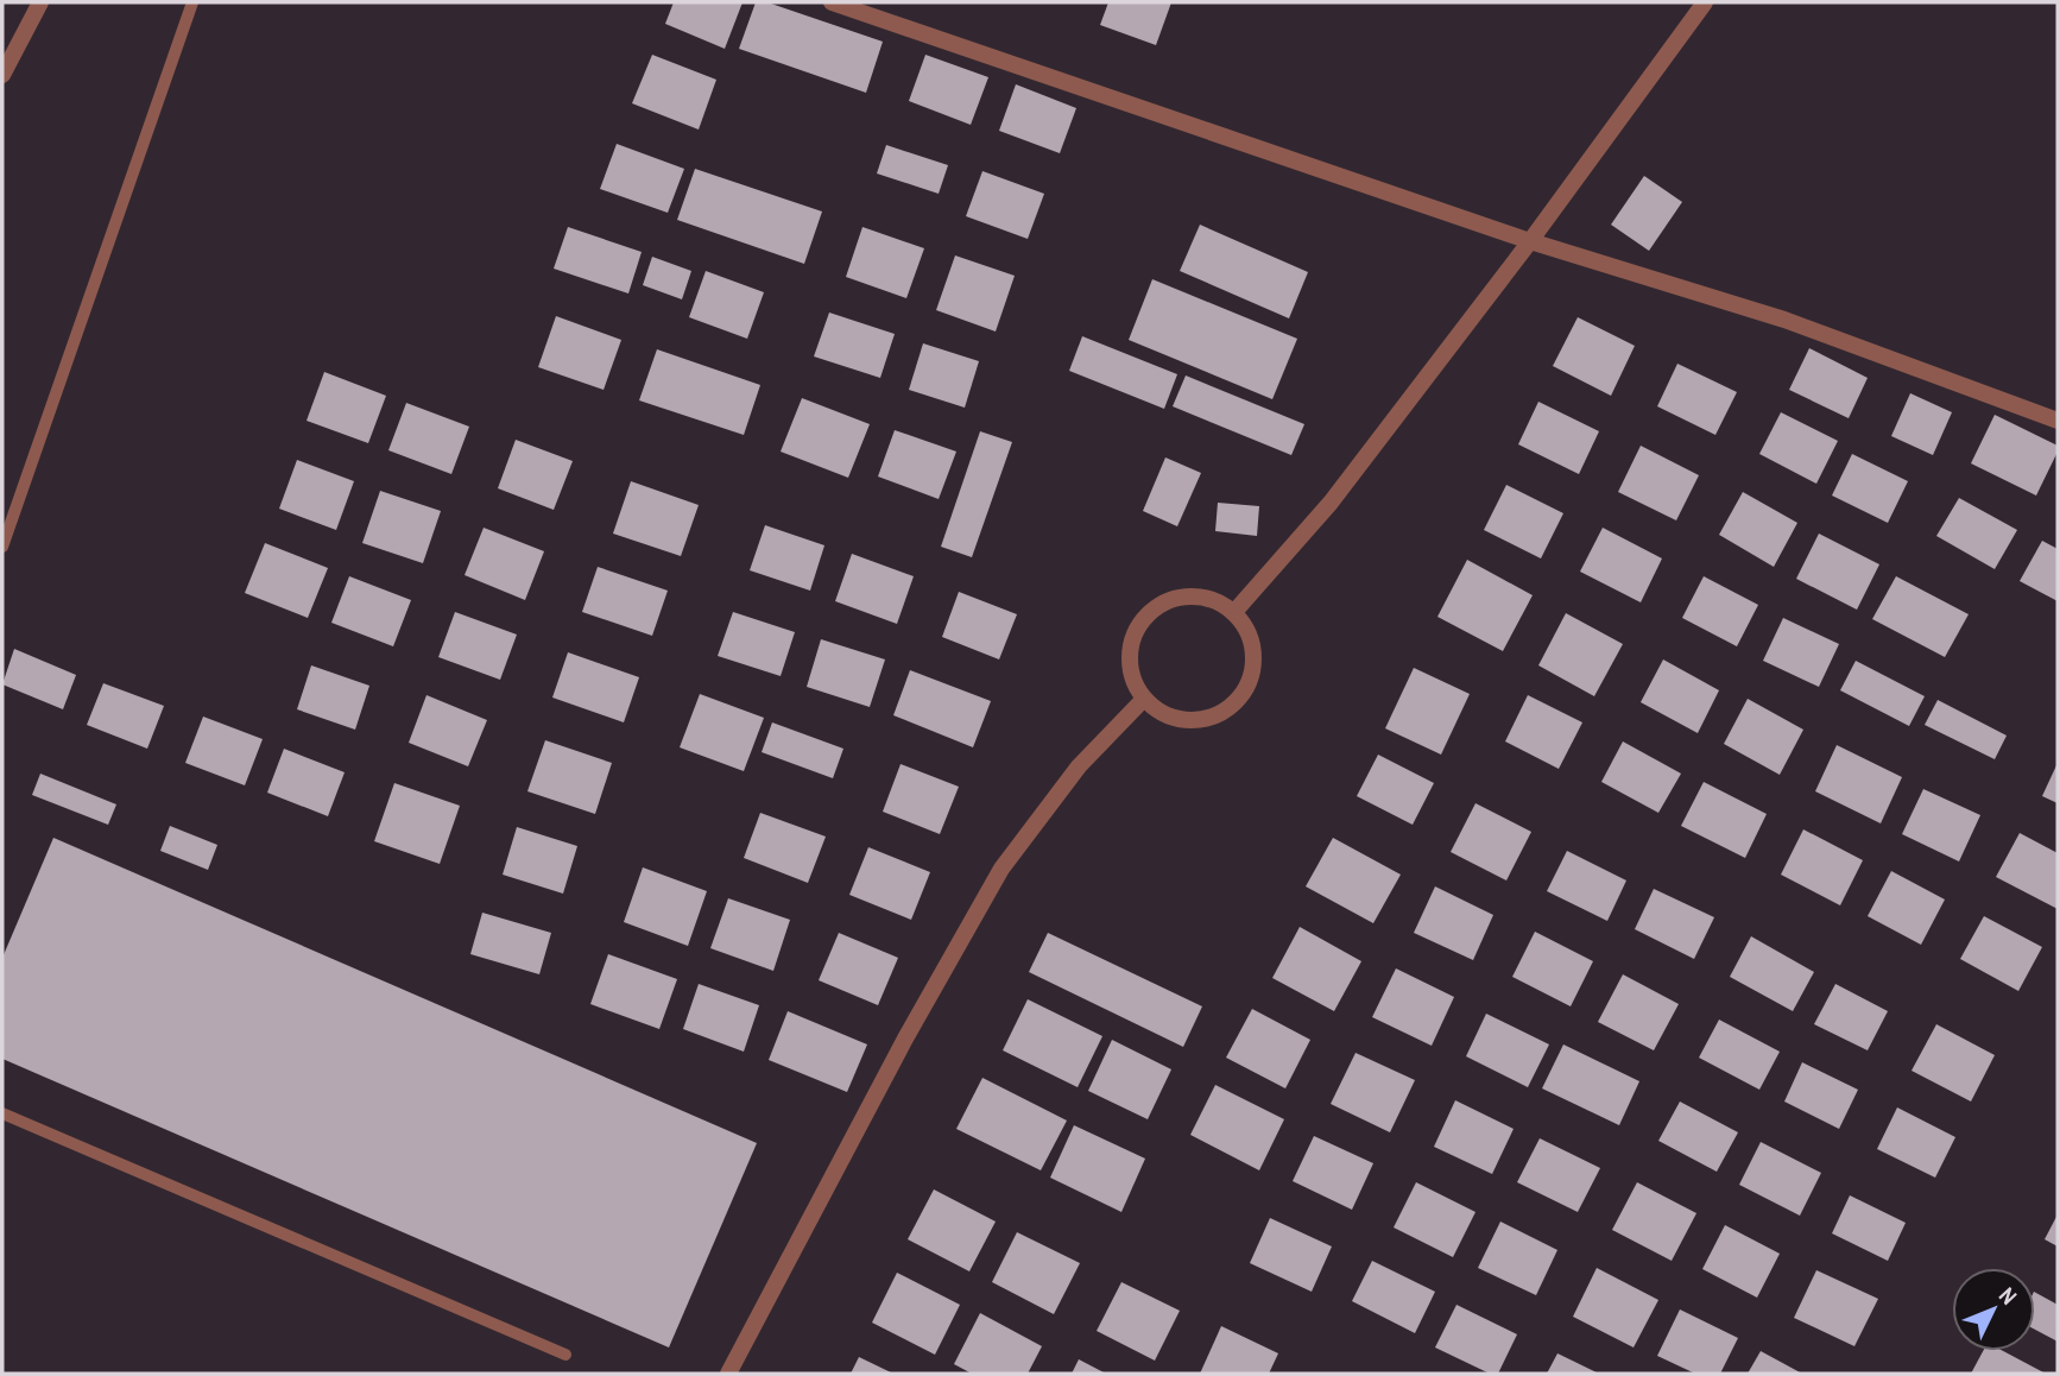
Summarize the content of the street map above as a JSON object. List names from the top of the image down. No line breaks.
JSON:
{"north":"top right"}
